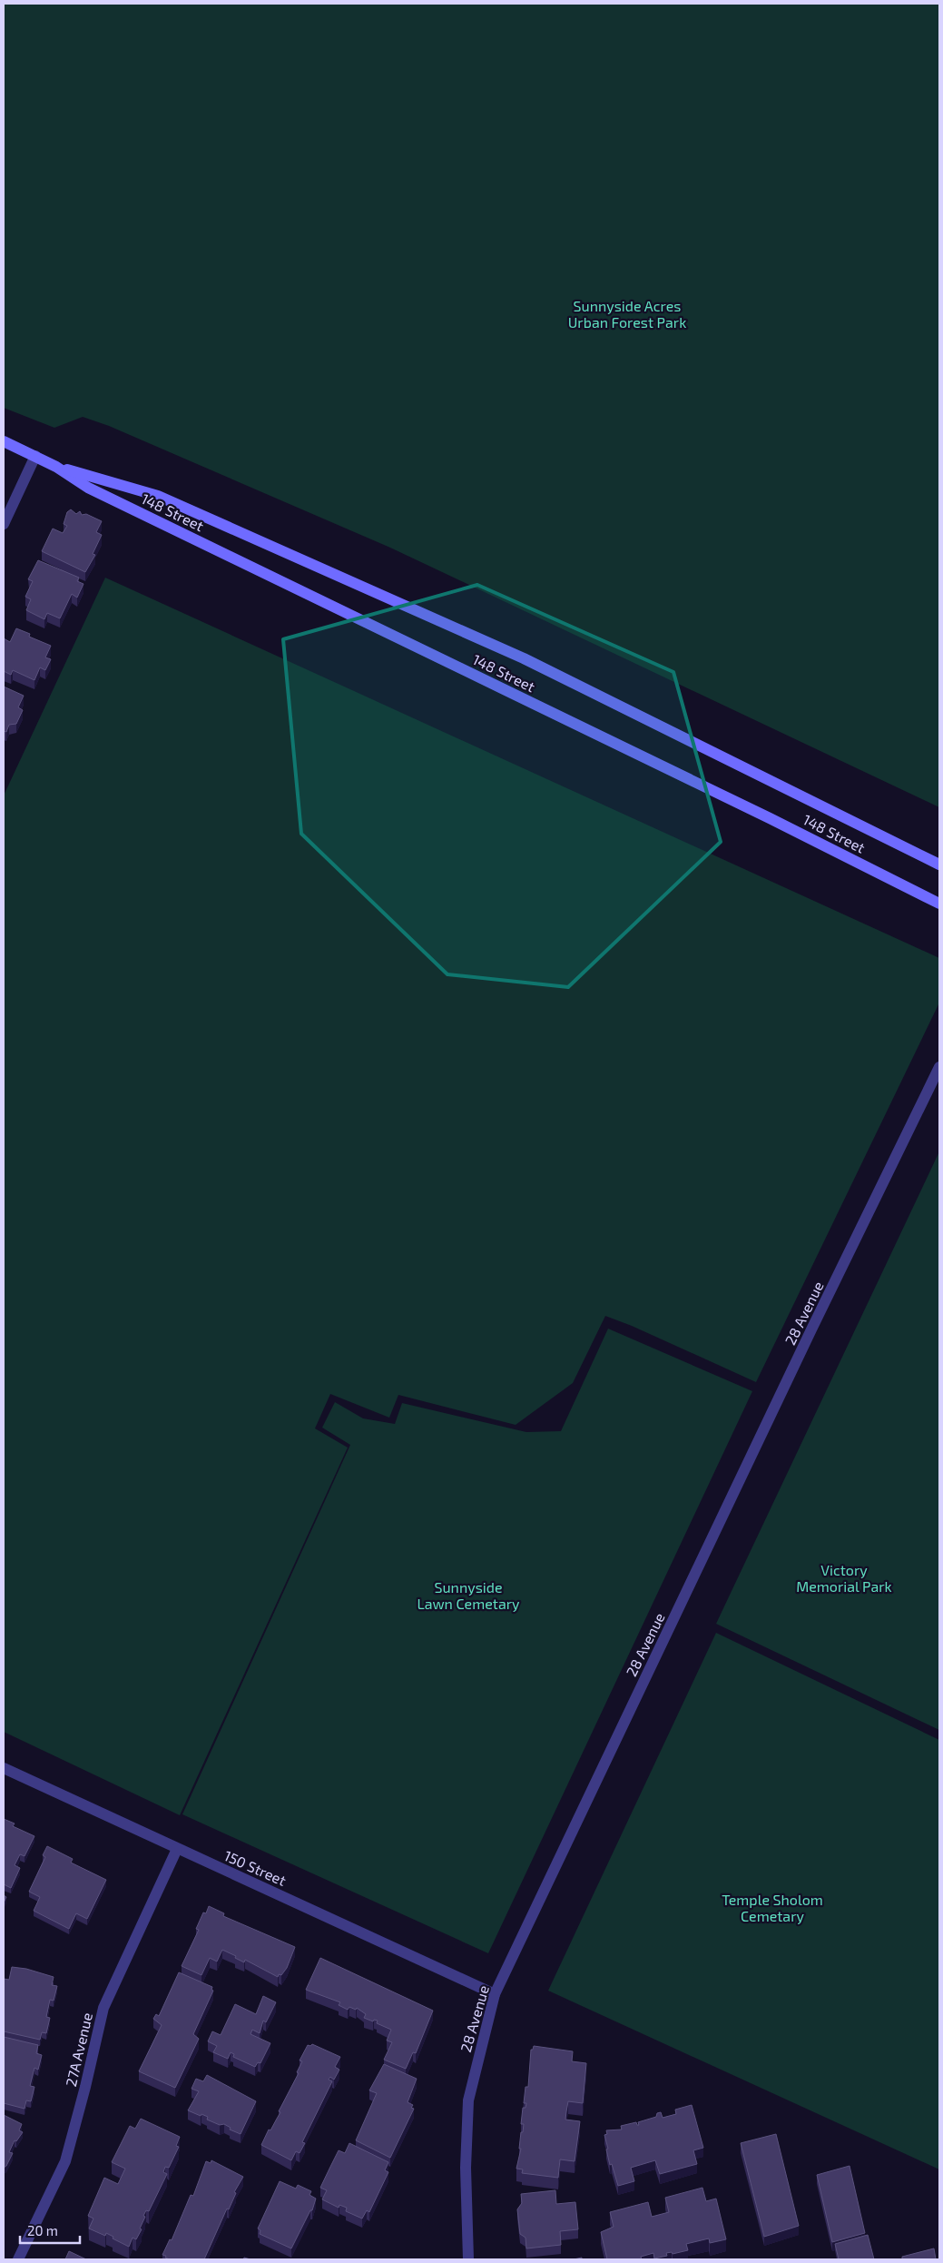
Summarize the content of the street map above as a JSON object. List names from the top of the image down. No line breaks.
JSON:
{"streets":{"main road":["148 Street"],"street":["28 Avenue","150 Street","27A Avenue"]},"crossings":[["28 Avenue","150 Street"],["150 Street","27A Avenue"]],"parks":["Sunnyside Acres Urban Forest Park","Victory Memorial Park","Sunnyside Lawn Cemetary","Temple Sholom Cemetary"],"scale_bar":"20 m"}
